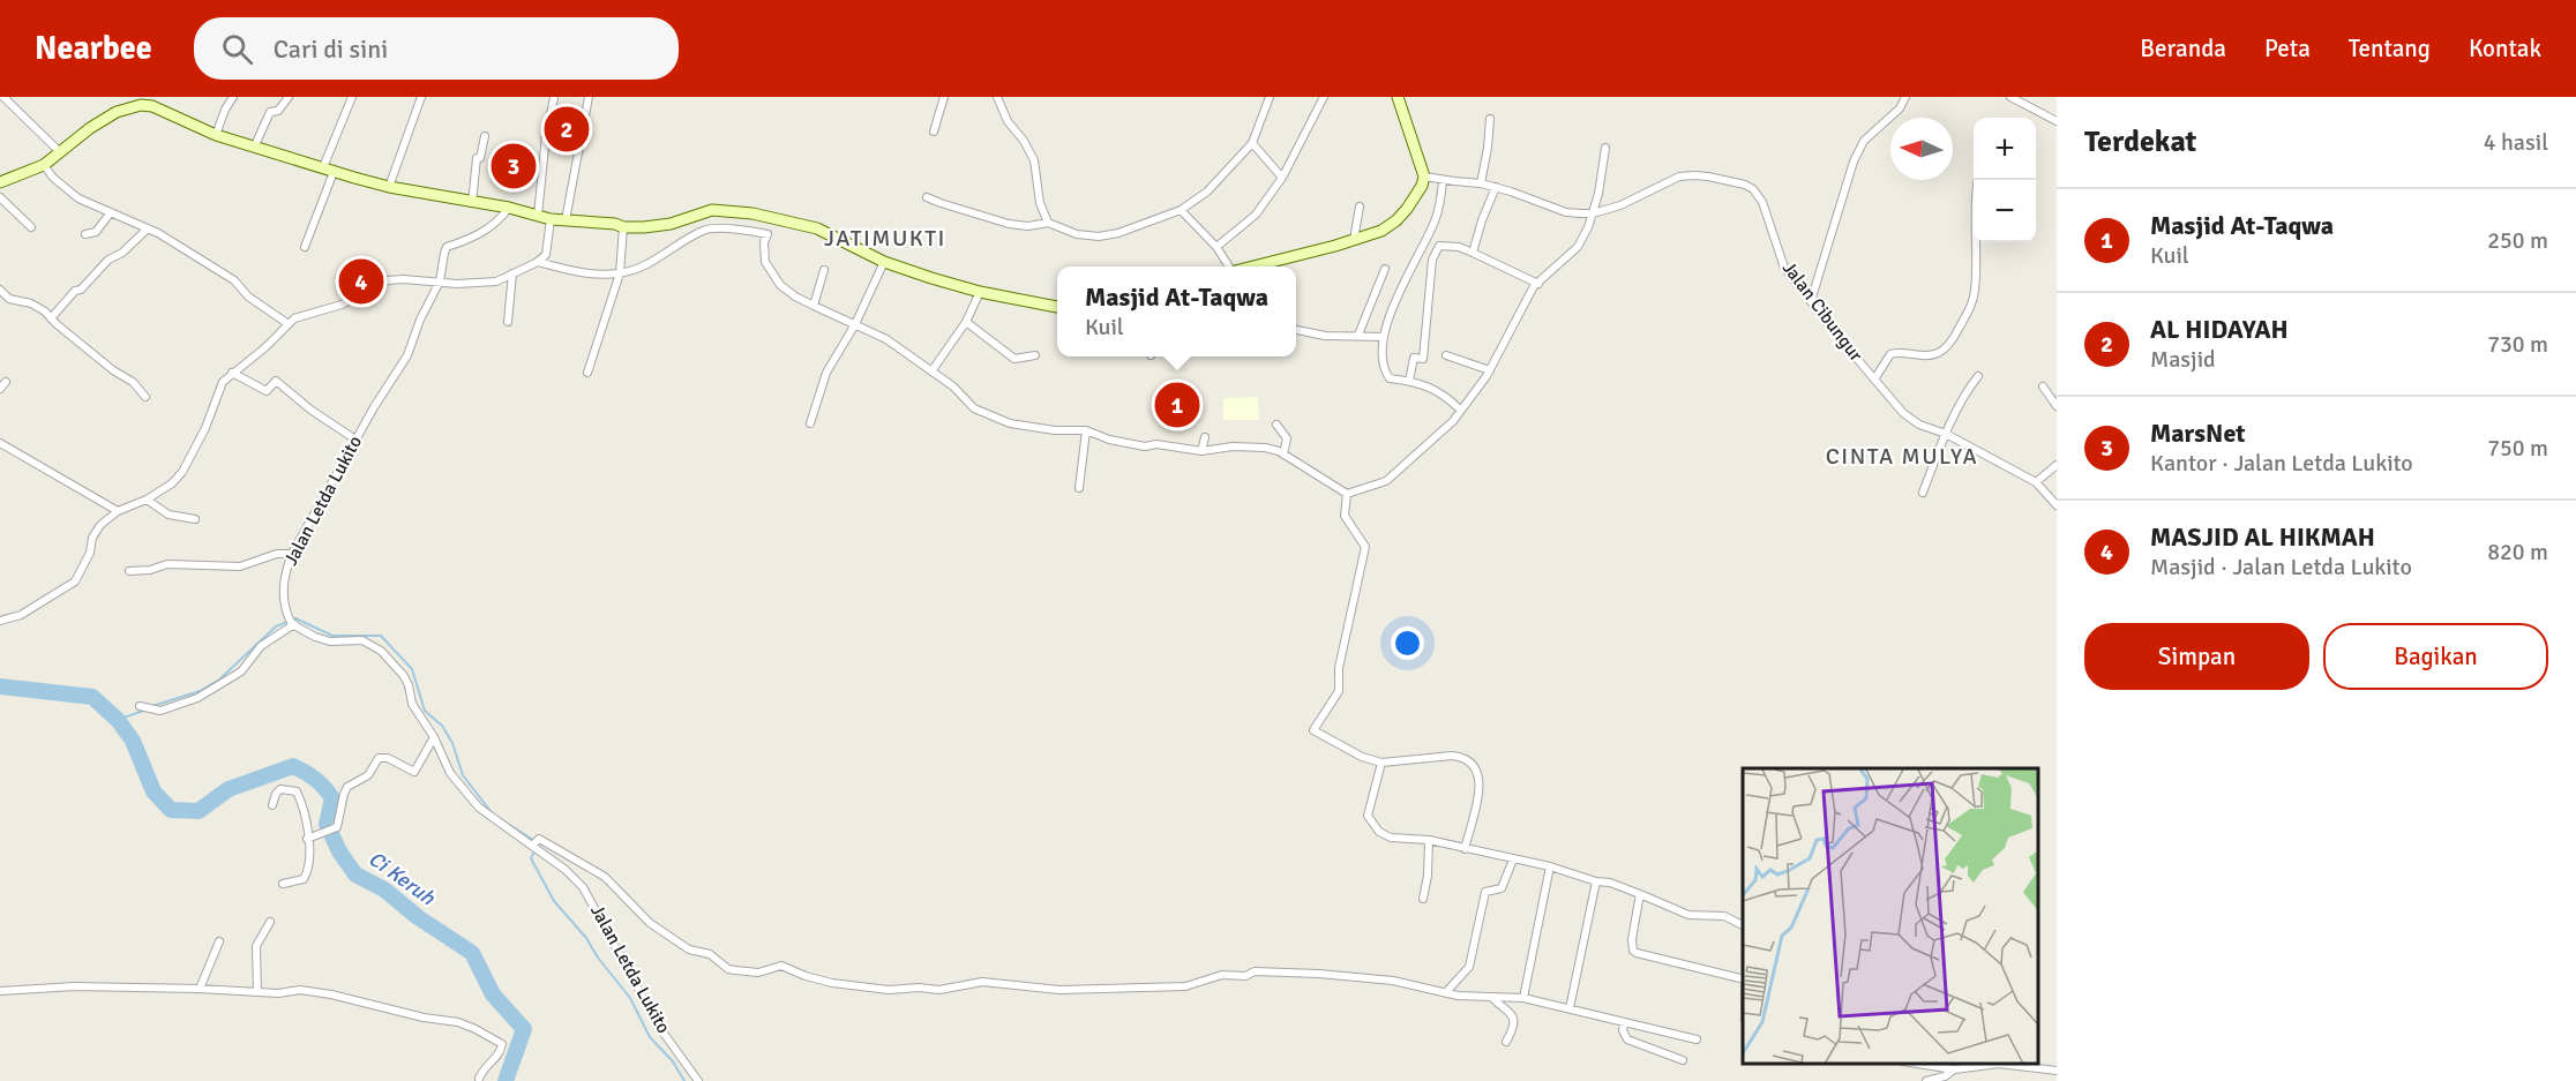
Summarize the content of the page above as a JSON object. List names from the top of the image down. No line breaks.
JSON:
{"streets":{"street":["Jalan Cibungur","Jalan Letda Lukito"]},"districts":["JATIMUKTI","CINTA MULYA"],"water":["Ci Keruh"],"north":"left","page":{"header":"Nearbee","search":"Cari di sini","nav":["Beranda","Peta","Tentang","Kontak"],"heading":["Terdekat","4 hasil"],"pins":["2","3","4","1"],"map_buttons":["+","−"],"list":[{"mark":"1","name":"Masjid At-Taqwa","note":"Kuil","value":"250 m"},{"mark":"2","name":"AL HIDAYAH","note":"Masjid","value":"730 m"},{"mark":"3","name":"MarsNet","note":"Kantor · Jalan Letda Lukito","value":"750 m"},{"mark":"4","name":"MASJID AL HIKMAH","note":"Masjid · Jalan Letda Lukito","value":"820 m"}],"popup":["Masjid At-Taqwa","Kuil"],"buttons":["Simpan","Bagikan"]}}
